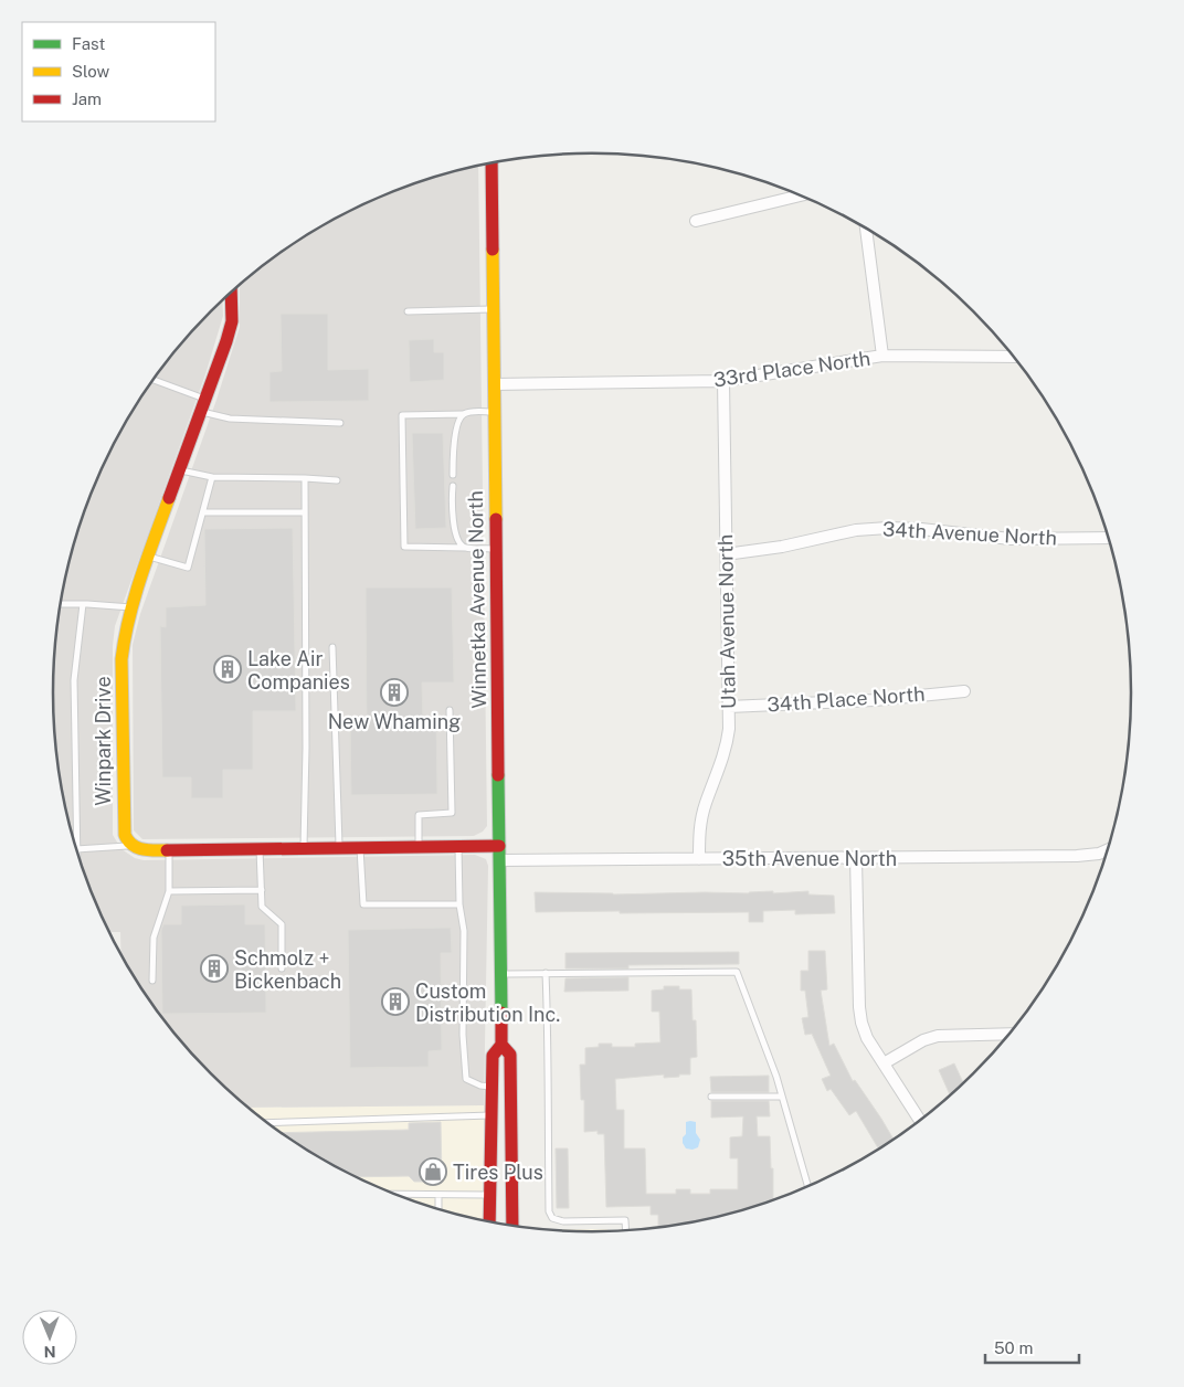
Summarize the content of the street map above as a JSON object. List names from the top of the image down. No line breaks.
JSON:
{"streets":{"main road":["Winnetka Avenue North","Winpark Drive"],"street":["33rd Place North","34th Avenue North","Utah Avenue North","34th Place North","35th Avenue North"]},"crossings":[["33rd Place North","Winnetka Avenue North"],["33rd Place North","Utah Avenue North"],["34th Avenue North","Utah Avenue North"],["Winnetka Avenue North","35th Avenue North"],["Utah Avenue North","34th Place North"],["Utah Avenue North","35th Avenue North"]],"places":{"building":["Lake Air Companies","New Whaming","Schmolz + Bickenbach","Custom Distribution Inc."],"shop":["Tires Plus"]},"legend":["Fast","Slow","Jam"],"scale_bar":"50 m","north":"bottom"}
